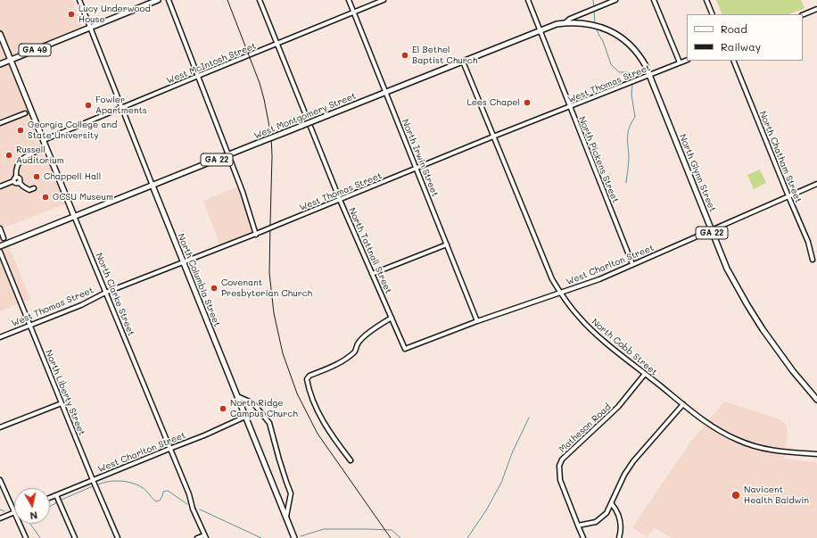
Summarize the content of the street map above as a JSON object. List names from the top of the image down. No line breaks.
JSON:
{"streets":{"main road":["GA 49","West Montgomery Street","GA 22","North Glynn Street","North Columbia Street","North Clarke Street"],"street":["West McIntosh Street","West Thomas Street","North Chatham Street","North Irwin Street","North Pickens Street","North Tattnall Street","West Charlton Street","North Cobb Street","North Liberty Street","Matheson Road"]},"crossings":[["GA 49","North Columbia Street"],["GA 49","North Clarke Street"],["West McIntosh Street","North Irwin Street"],["West McIntosh Street","North Tattnall Street"],["West McIntosh Street","North Columbia Street"],["West McIntosh Street","North Clarke Street"],["West Thomas Street","North Irwin Street"],["West Thomas Street","North Pickens Street"],["West Thomas Street","North Glynn Street"],["West Thomas Street","North Tattnall Street"],["West Thomas Street","North Columbia Street"],["West Thomas Street","North Clarke Street"],["West Thomas Street","North Cobb Street"],["West Thomas Street","North Liberty Street"],["West Montgomery Street","North Irwin Street"],["West Montgomery Street","North Pickens Street"],["West Montgomery Street","North Glynn Street"],["West Montgomery Street","North Columbia Street"],["West Montgomery Street","North Clarke Street"],["West Montgomery Street","North Cobb Street"],["North Chatham Street","West Charlton Street"],["North Irwin Street","West Charlton Street"],["North Pickens Street","West Charlton Street"],["North Glynn Street","West Charlton Street"],["North Tattnall Street","West Charlton Street"],["West Charlton Street","North Columbia Street"],["West Charlton Street","North Clarke Street"],["West Charlton Street","North Cobb Street"],["West Charlton Street","North Liberty Street"],["North Cobb Street","Matheson Road"]],"places":["Lucy Underwood House","El Bethel Baptist Church","Lees Chapel","Fowler Apartments","Georgia College and State University","Russell Auditorium","Chappell Hall","GCSU Museum","Covenant Presbyterian Church","North Ridge Campus Church","Navicent Health Baldwin"],"legend":["Road","Railway"],"north":"bottom"}
